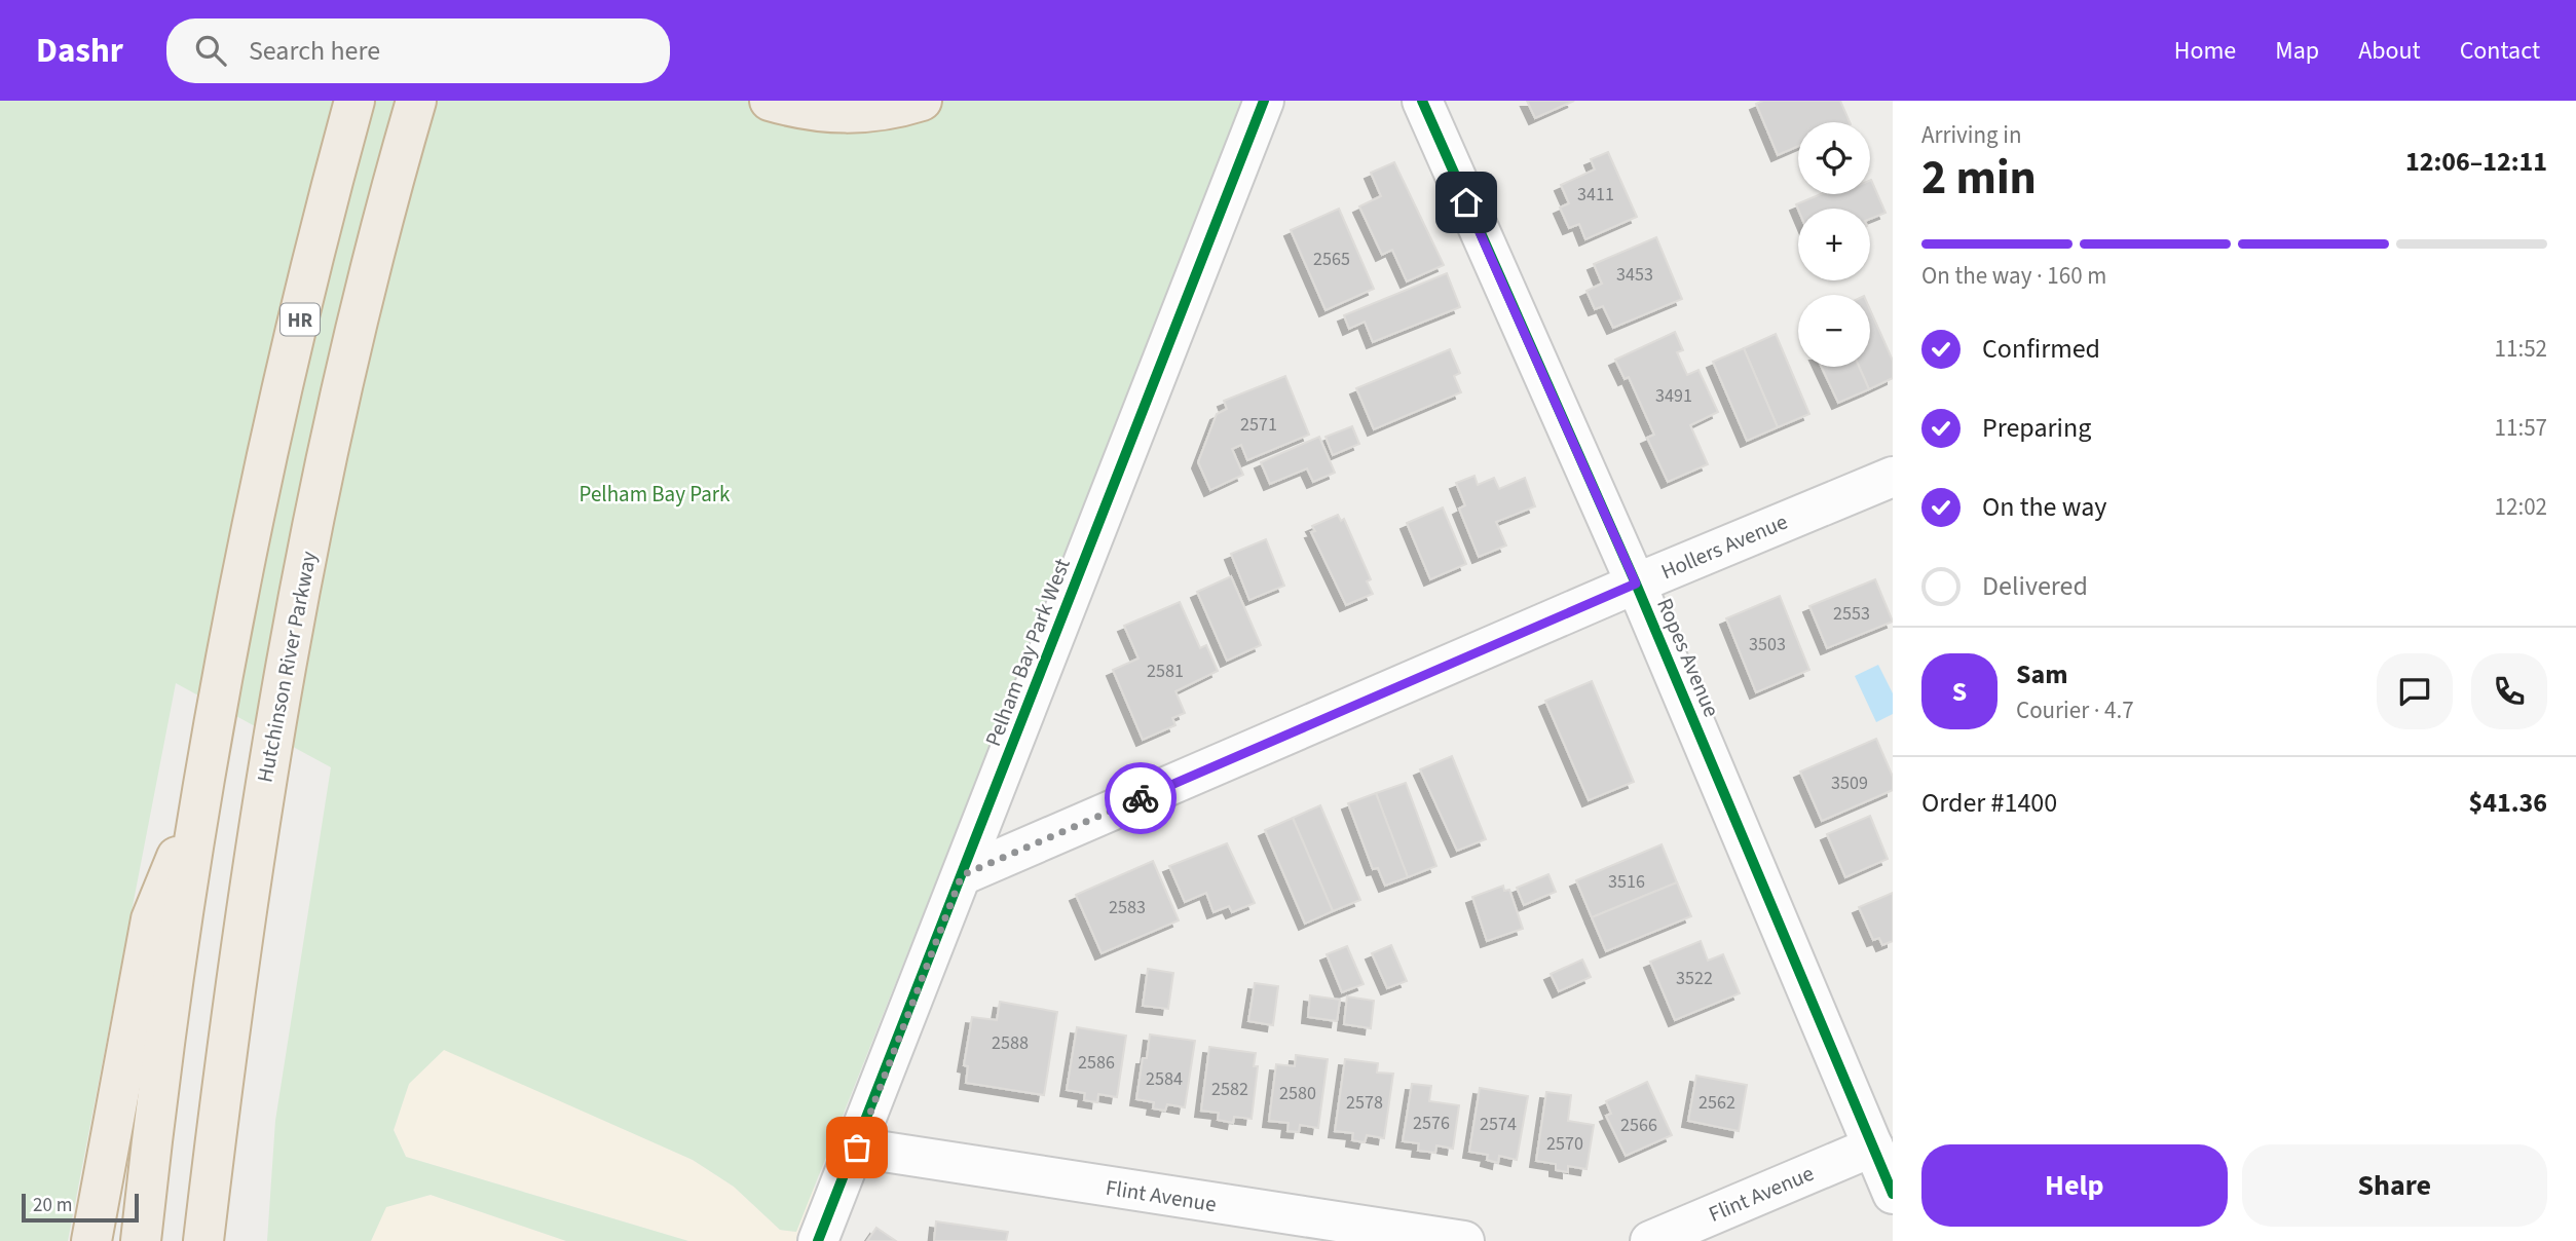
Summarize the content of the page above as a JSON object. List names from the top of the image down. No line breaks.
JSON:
{"streets":{"highway":["HR","Hutchinson River Parkway"],"street":["Hollers Avenue","Pelham Bay Park West","Ropes Avenue","Flint Avenue"]},"crossings":[["Hollers Avenue","Pelham Bay Park West"],["Hollers Avenue","Ropes Avenue"],["Pelham Bay Park West","Flint Avenue"],["Ropes Avenue","Flint Avenue"]],"parks":["Pelham Bay Park"],"house_numbers":["3411","2565","3453","3491","2571","2553","3503","2581","3509","3516","2583","3522","2588","2586","2584","2582","2580","2578","2562","2576","2574","2566","2570"],"scale_bar":"20 m","page":{"header":"Dashr","search":"Search here","nav":["Home","Map","About","Contact"],"heading":["2 min","Arriving in","12:06–12:11"],"panel":["Sam","Courier · 4.7","Order #1400","$41.36"],"map_buttons":["+","−"],"bar":"On the way · 160 m","list":[["Confirmed","11:52"],["Preparing","11:57"],["On the way","12:02"],"Delivered"],"round":"S","buttons":["Help","Share"],"scale":"20 m"}}
